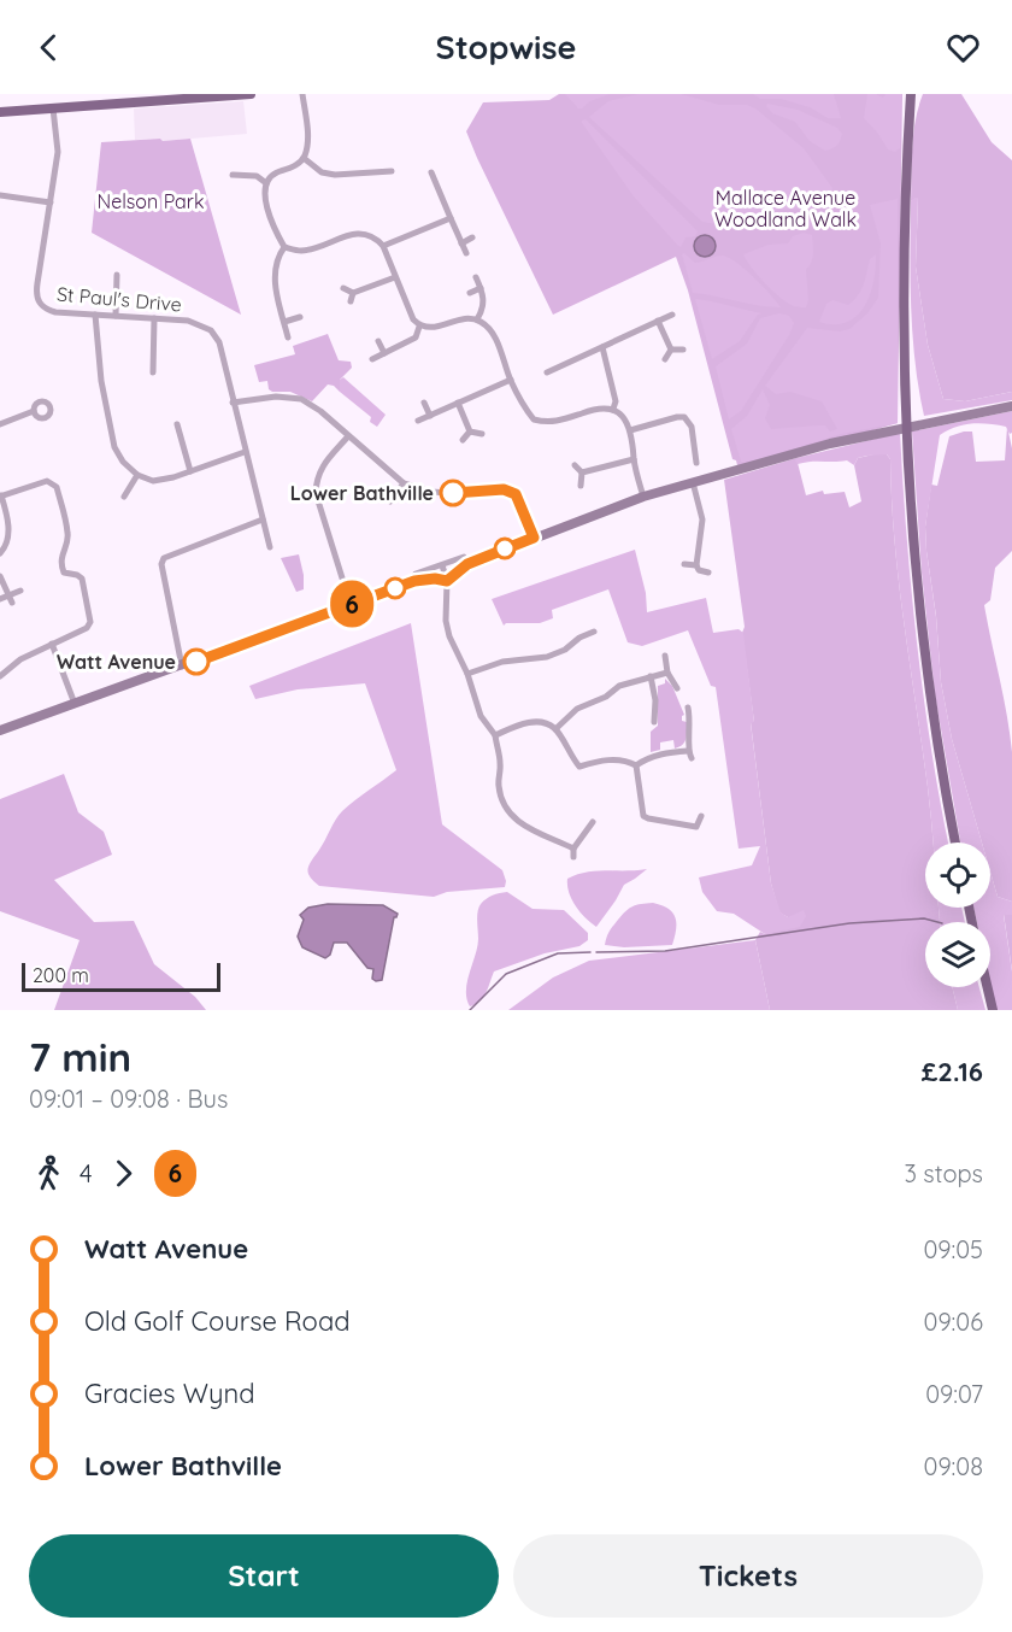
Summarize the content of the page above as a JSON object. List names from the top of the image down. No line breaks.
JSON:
{"streets":{"street":["St Paul's Drive"]},"parks":["Mallace Avenue Woodland Walk","Nelson Park"],"places":["Lower Bathville","Watt Avenue"],"lines":["bus line 6"],"scale_bar":"200 m","page":{"header":"Stopwise","on_map":"6","scale":"200 m","heading":["7 min","09:01 – 09:08 · Bus","£2.16"],"legs":["4","6","3 stops"],"list":[{"name":"Watt Avenue","value":"09:05"},{"name":"Old Golf Course Road","value":"09:06"},{"name":"Gracies Wynd","value":"09:07"},{"name":"Lower Bathville","value":"09:08"}],"buttons":["Start","Tickets"]}}
